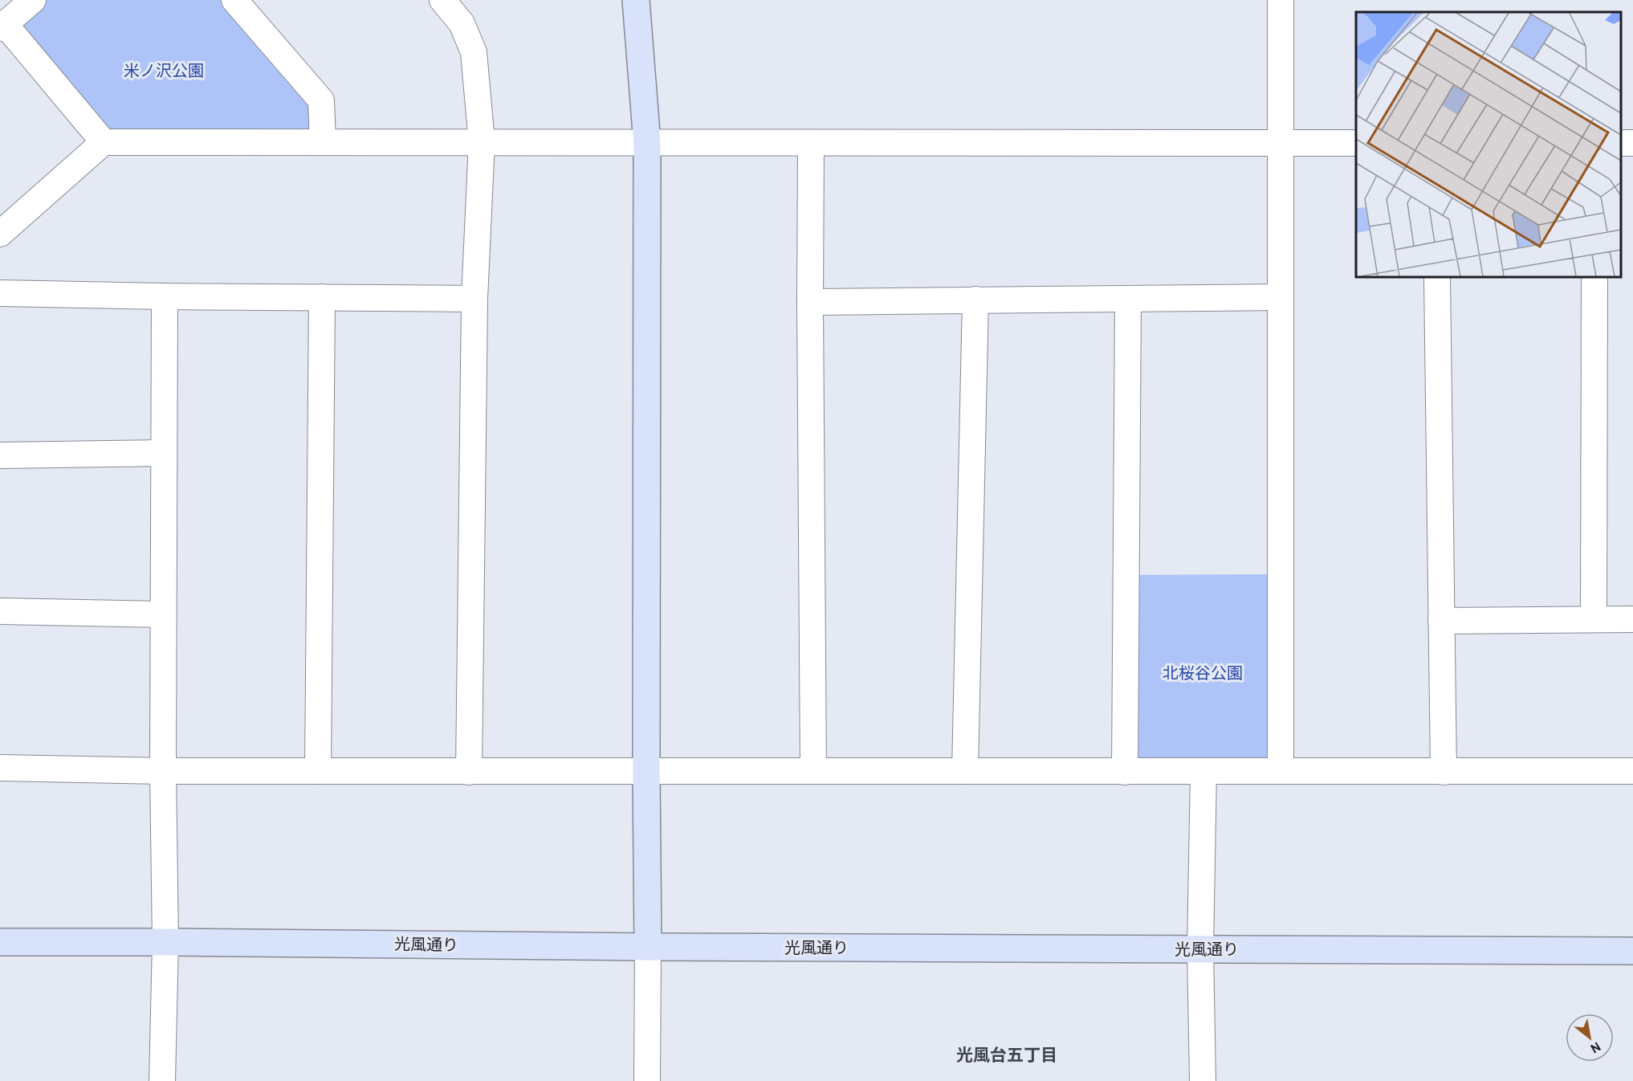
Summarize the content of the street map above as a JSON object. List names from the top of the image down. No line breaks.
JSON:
{"streets":{"street":["光風通り"]},"districts":["光風台五丁目"],"parks":["米ノ沢公園","北桜谷公園"],"north":"bottom right"}
